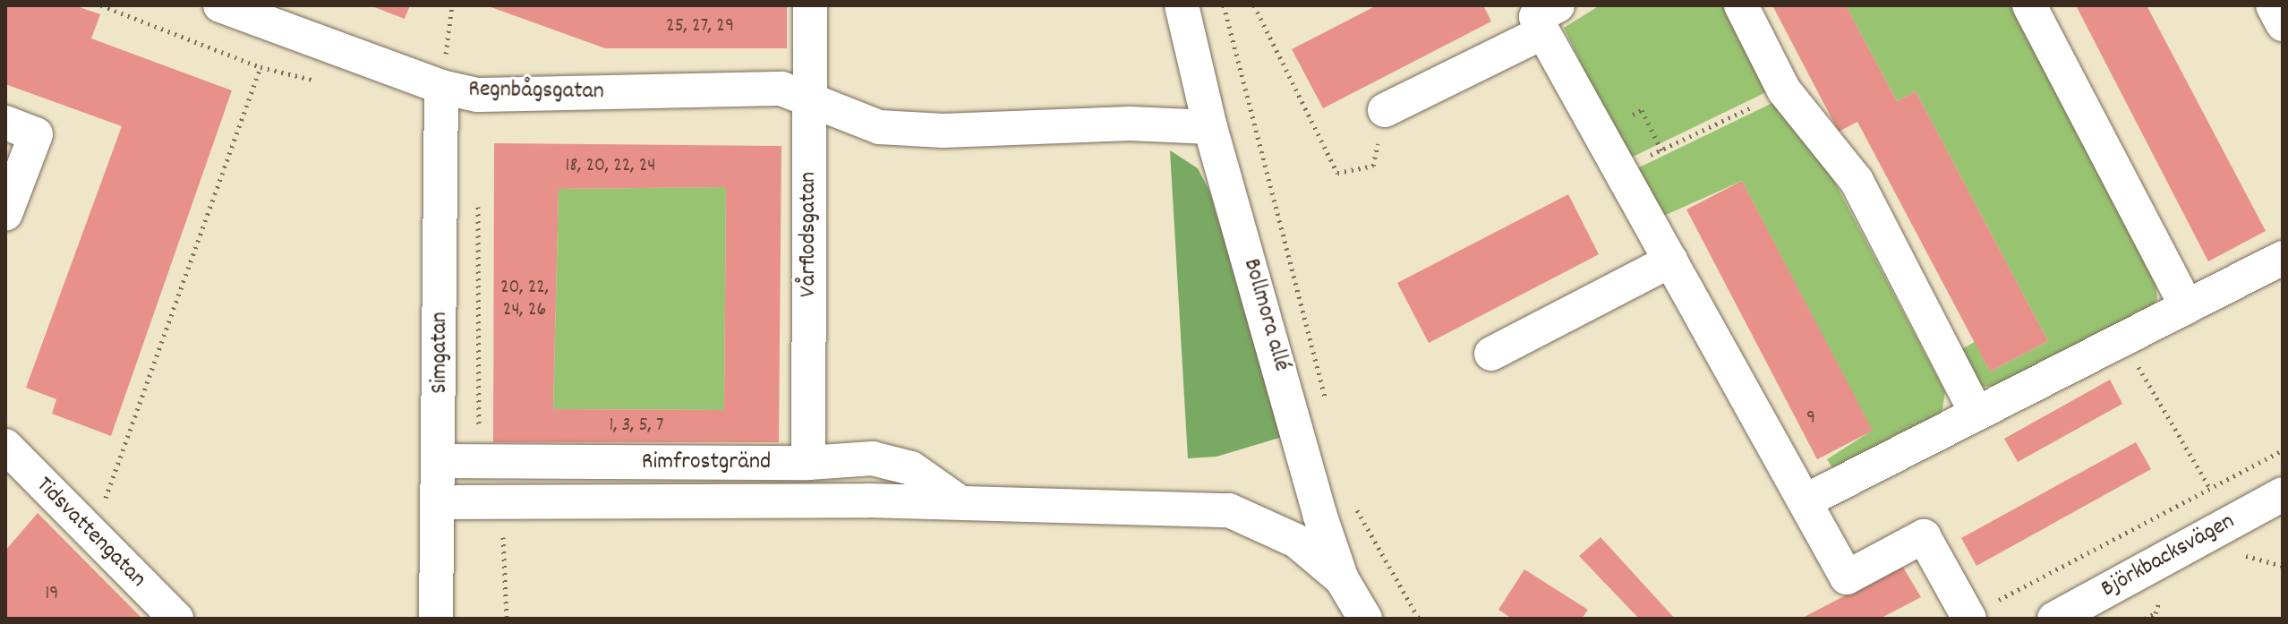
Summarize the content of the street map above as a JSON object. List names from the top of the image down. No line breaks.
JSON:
{"streets":{"street":["Regnbågsgatan","Vårflodsgatan","Bollmora allé","Simgatan","Rimfrostgränd","Tidsvattengatan","Björkbacksvägen"]},"crossings":[["Regnbågsgatan","Vårflodsgatan"],["Regnbågsgatan","Simgatan"],["Vårflodsgatan","Rimfrostgränd"],["Bollmora allé","Rimfrostgränd"],["Simgatan","Rimfrostgränd"]],"house_numbers":["25, 27, 29","18, 20, 22, 24","20, 22, 24, 26","9","1, 3, 5, 7","19"]}
